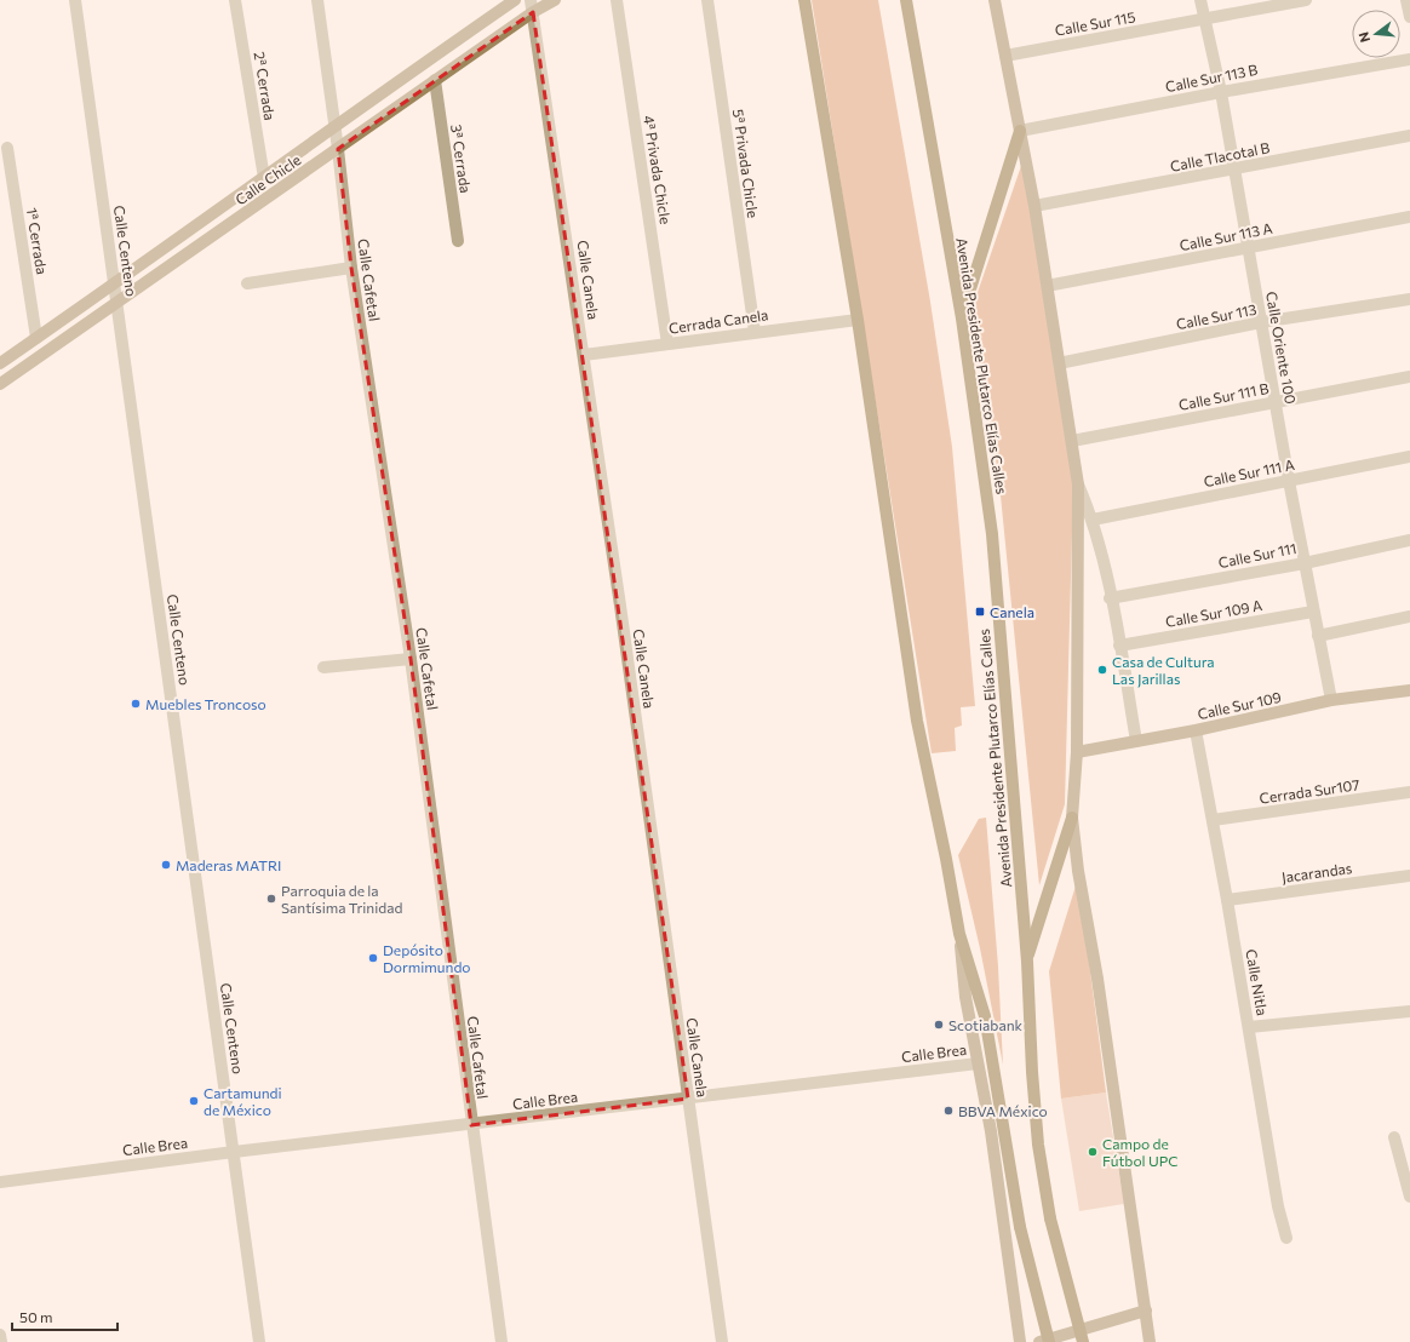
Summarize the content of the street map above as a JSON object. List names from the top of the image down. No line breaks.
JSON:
{"streets":{"main road":["Avenida Presidente Plutarco Elías Calles"],"street":["Calle Sur 115","Calle Sur 113 B","2ª Cerrada","Calle Tlacotal B","3ª Cerrada","5ª Privada Chicle","4ª Privada Chicle","Calle Chicle","Calle Sur 113 A","1ª Cerrada","Calle Centeno","Calle Cafetal","Calle Canela","Calle Sur 113","Cerrada Canela","Calle Oriente 100","Calle Sur 111 B","Calle Sur 111 A","Calle Sur 111","Calle Sur 109 A","Calle Sur 109","Cerrada Sur107","Jacarandas","Calle Nitla","Calle Brea"]},"crossings":[["Calle Sur 115","Calle Oriente 100"],["Calle Sur 113 B","Calle Oriente 100"],["2ª Cerrada","Calle Chicle"],["Calle Tlacotal B","Calle Oriente 100"],["3ª Cerrada","Calle Chicle"],["5ª Privada Chicle","Cerrada Canela"],["4ª Privada Chicle","Cerrada Canela"],["Calle Chicle","1ª Cerrada"],["Calle Chicle","Calle Centeno"],["Calle Chicle","Calle Cafetal"],["Calle Chicle","Calle Canela"],["Calle Sur 113 A","Calle Oriente 100"],["Calle Centeno","Calle Brea"],["Calle Cafetal","Calle Brea"],["Calle Canela","Cerrada Canela"],["Calle Canela","Calle Brea"],["Calle Sur 113","Calle Oriente 100"],["Calle Oriente 100","Calle Sur 111 B"],["Calle Oriente 100","Calle Sur 111 A"],["Calle Oriente 100","Calle Sur 111"],["Calle Oriente 100","Calle Sur 109 A"],["Calle Oriente 100","Calle Sur 109"],["Calle Sur 109","Calle Nitla"],["Cerrada Sur107","Calle Nitla"],["Jacarandas","Calle Nitla"]],"places":{"transit":["Canela"],"other":["Casa de Cultura Las Jarillas","Muebles Troncoso","Maderas MATRI","Parroquia de la Santísima Trinidad","Depósito Dormimundo","Scotiabank","Cartamundi de México","BBVA México","Campo de Fútbol UPC"]},"scale_bar":"50 m","north":"left"}
